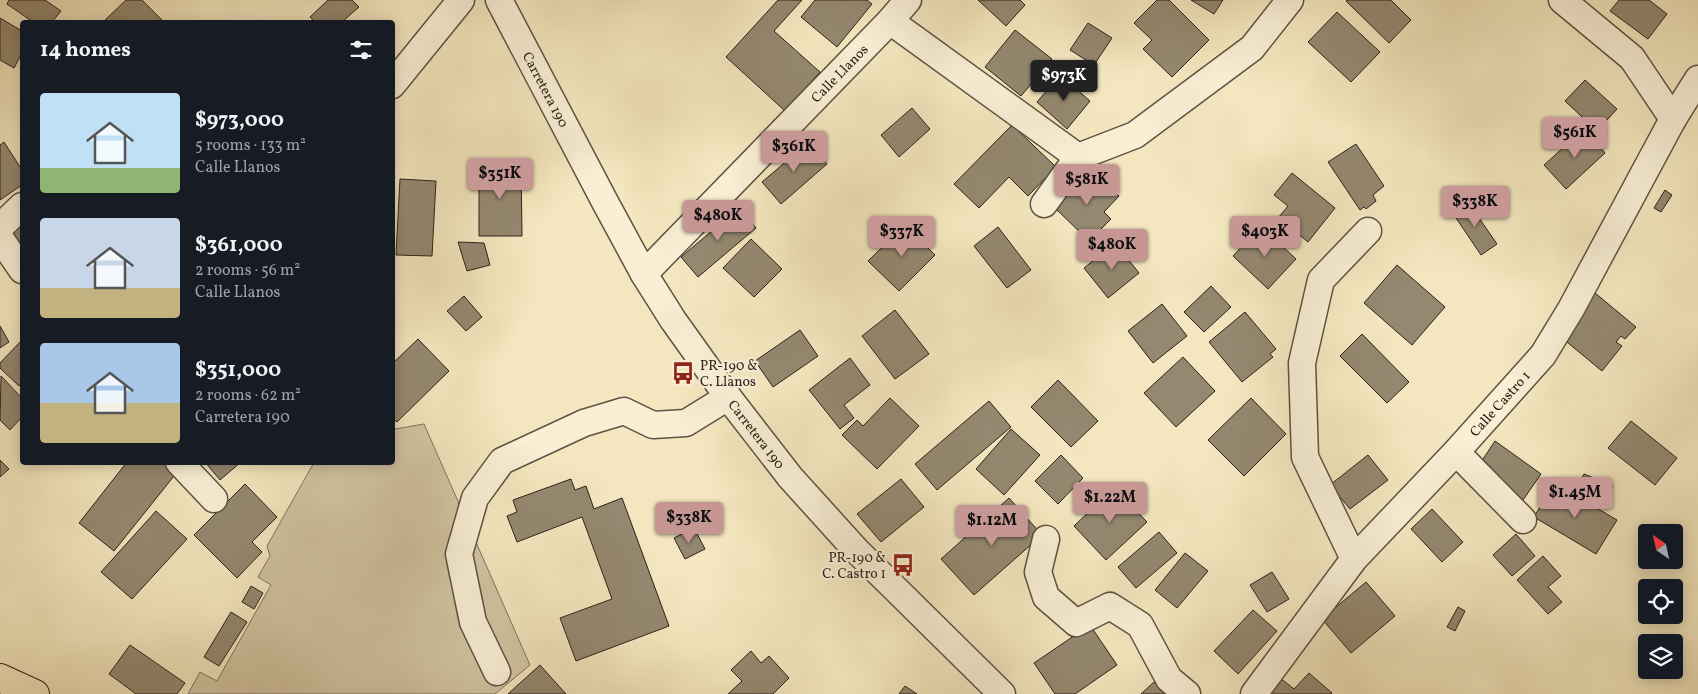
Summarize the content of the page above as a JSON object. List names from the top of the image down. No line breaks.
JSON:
{"streets":{"street":["Calle Llanos","Carretera 190","Calle Castro 1"]},"crossings":[["Calle Llanos","Carretera 190"]],"places":{"bus stop":["PR-190 & C. Llanos","PR-190 & C. Castro 1"]},"north":"top left","page":{"heading":"14 homes","price":["$973K","$561K","$361K","$351K","$581K","$338K","$480K","$337K","$403K","$480K","$1.45M","$1.22M","$338K","$1.12M"],"list":[{"name":"$973,000","note":"5 rooms · 133 m² · Calle Llanos"},{"name":"$361,000","note":"2 rooms · 56 m² · Calle Llanos"},{"name":"$351,000","note":"2 rooms · 62 m² · Carretera 190"}]}}
